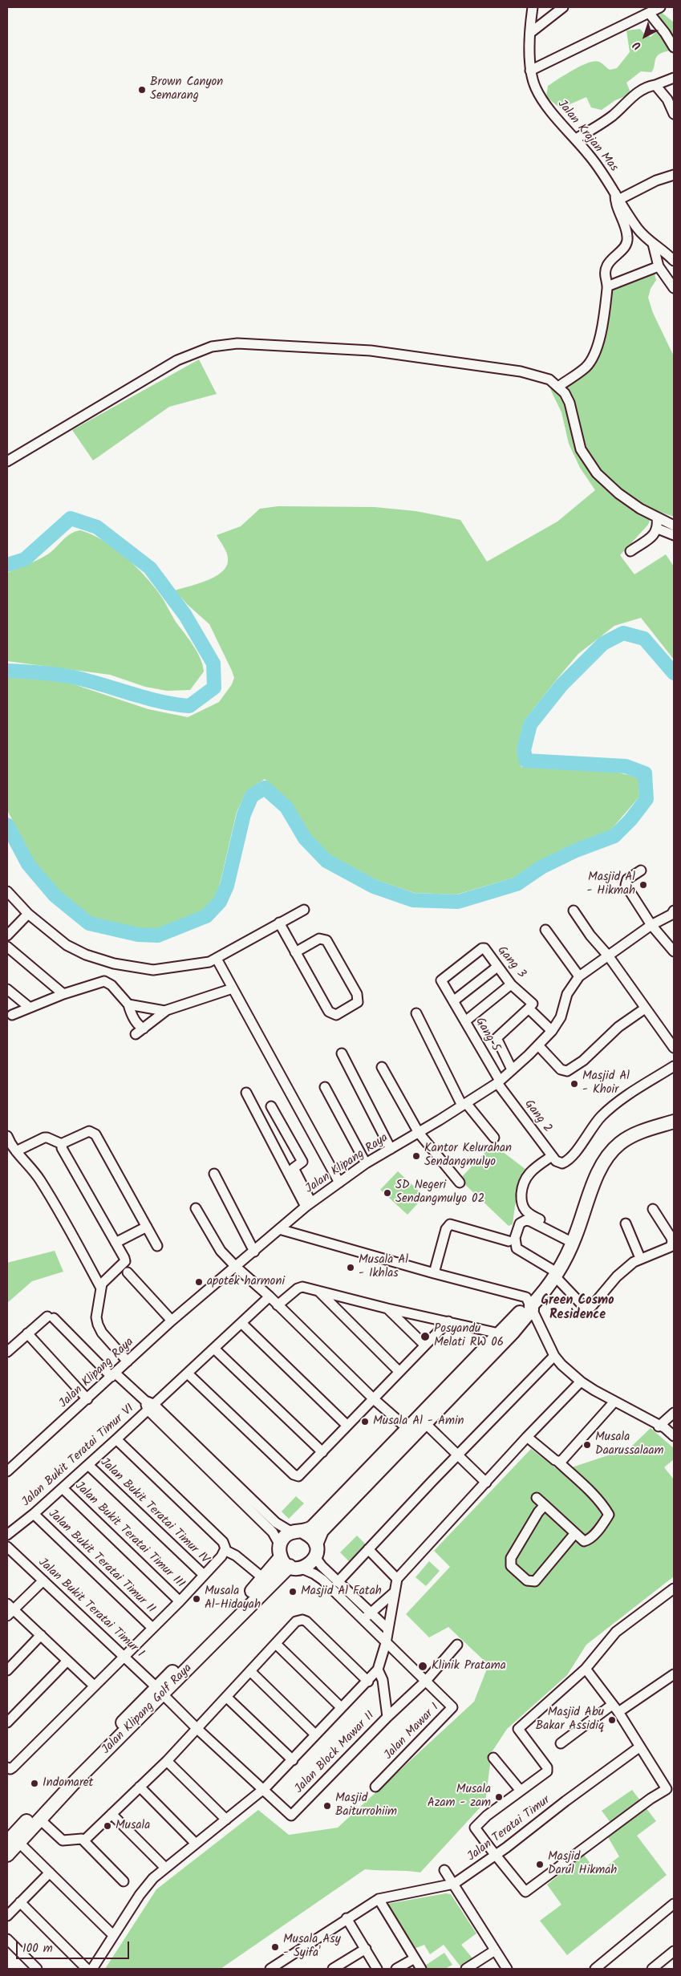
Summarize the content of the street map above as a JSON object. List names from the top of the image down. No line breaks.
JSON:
{"streets":{"main road":["Jalan Klipang Golf Raya"],"street":["Jalan Krajan Mas","Gang 3","Gang 5","Gang 2","Jalan Klipang Raya","Jalan Bukit Teratai Timur VI","Jalan Bukit Teratai Timur IV","Jalan Bukit Teratai Timur III","Jalan Bukit Teratai Timur II","Jalan Bukit Teratai Timur I","Jalan Mawar I","Jalan Block Mawar II","Jalan Teratai Timur"]},"crossings":[["Gang 3","Gang 5"],["Gang 3","Jalan Klipang Raya"],["Gang 5","Gang 2"],["Gang 5","Jalan Klipang Raya"],["Gang 2","Jalan Klipang Raya"],["Jalan Bukit Teratai Timur VI","Jalan Bukit Teratai Timur IV"],["Jalan Bukit Teratai Timur VI","Jalan Bukit Teratai Timur III"],["Jalan Bukit Teratai Timur VI","Jalan Bukit Teratai Timur II"],["Jalan Bukit Teratai Timur I","Jalan Klipang Golf Raya"],["Jalan Bukit Teratai Timur I","Jalan Block Mawar II"],["Jalan Klipang Golf Raya","Jalan Mawar I"],["Jalan Mawar I","Jalan Block Mawar II"]],"districts":["Green Cosmo Residence"],"places":["Brown Canyon Semarang","Masjid Al - Hikmah","Masjid Al - Khoir","Kantor Kelurahan Sendangmulyo","SD Negeri Sendangmulyo 02","Musala Al - Ikhlas","apotek harmoni","Posyandu Melati RW 06","Musala Al - Amin","Musala Daarussalaam","Masjid Al Fatah","Musala Al-Hidayah","Klinik Pratama","Masjid Abu Bakar Assidiq","Indomaret","Musala Azam - zam","Masjid Baiturrohiim","Musala","Masjid Darul Hikmah","Musala Asy - Syifa'"],"scale_bar":"100 m","north":"bottom left"}
